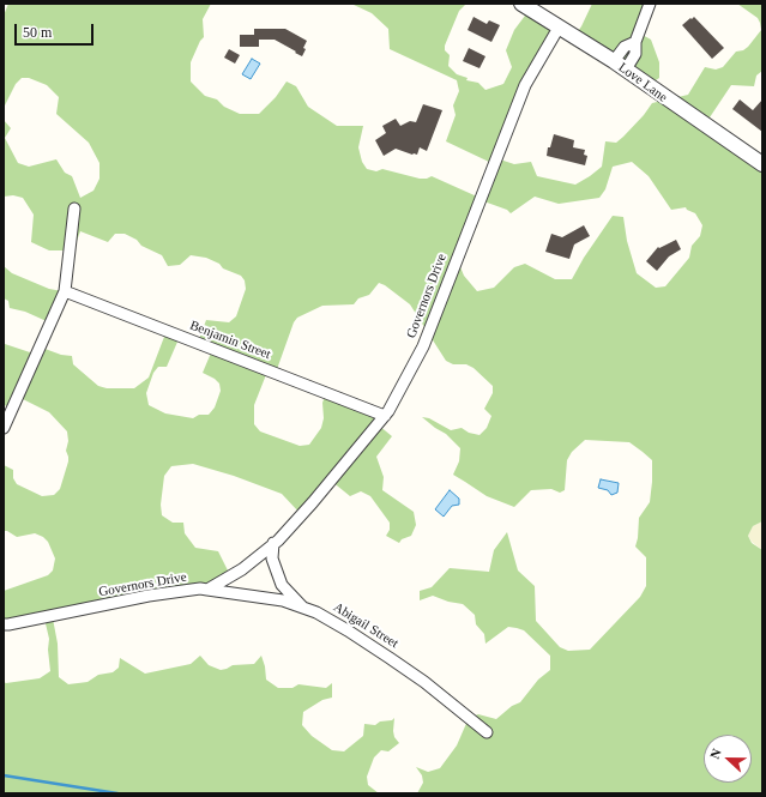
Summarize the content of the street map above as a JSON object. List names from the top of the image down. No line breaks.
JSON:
{"streets":{"street":["Love Lane","Governors Drive","Benjamin Street","Abigail Street"]},"crossings":[["Love Lane","Governors Drive"],["Governors Drive","Benjamin Street"],["Governors Drive","Abigail Street"]],"scale_bar":"50 m","north":"left"}
